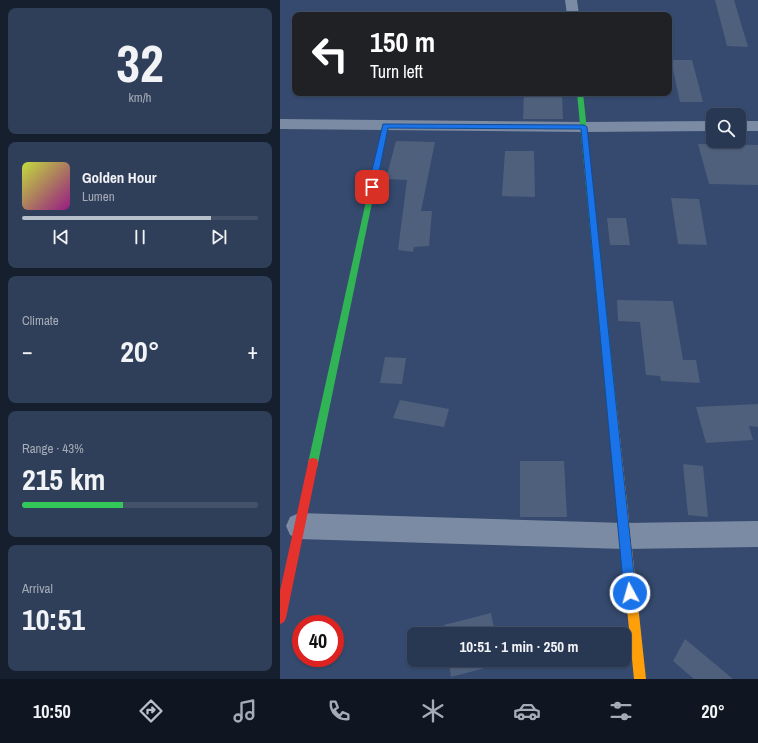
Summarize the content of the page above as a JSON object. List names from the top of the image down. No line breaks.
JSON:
{"page":{"tile":[["32","km/h"],"Climate",["Range · 43%","215 km"],["Arrival","10:51"]],"turn":["150 m","Turn left"],"song":["Golden Hour","Lumen"],"heat":["−","20°","+"],"limit":"40","trip":"10:51 · 1 min · 250 m","tabs":["10:50","20°"]}}
